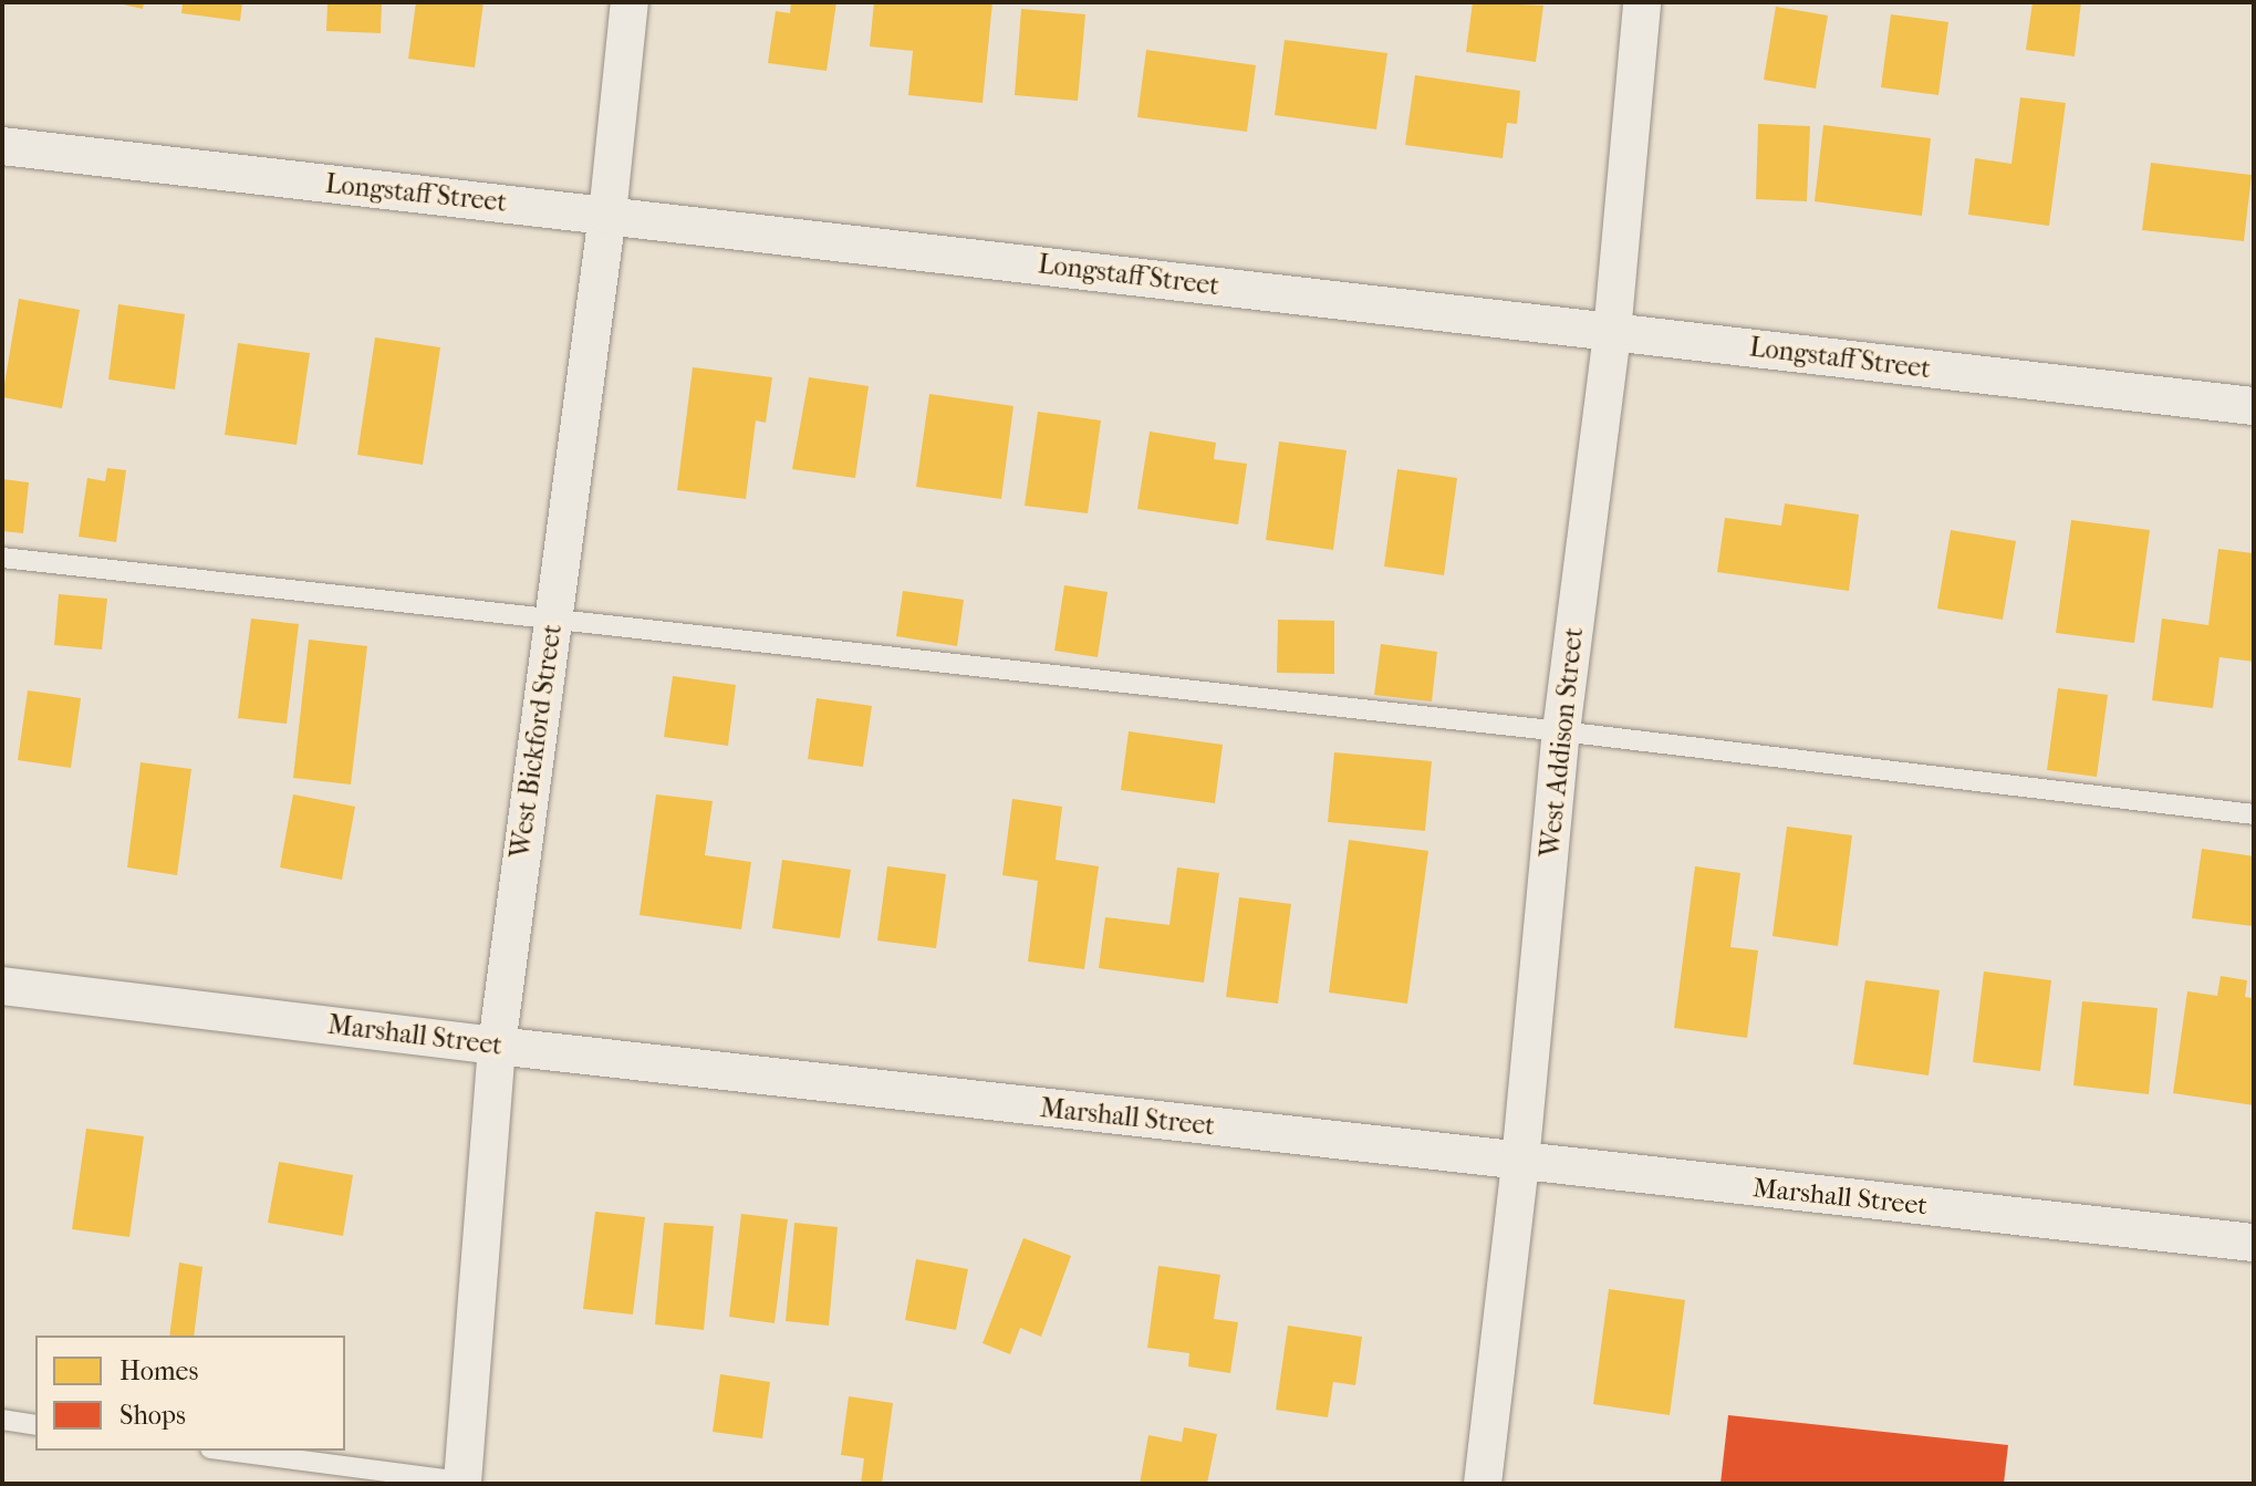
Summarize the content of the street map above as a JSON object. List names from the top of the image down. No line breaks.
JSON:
{"streets":{"street":["Longstaff Street","West Bickford Street","West Addison Street","Marshall Street"]},"crossings":[["Longstaff Street","West Bickford Street"],["Longstaff Street","West Addison Street"],["West Bickford Street","Marshall Street"],["West Addison Street","Marshall Street"]],"legend":["Homes","Shops"]}
